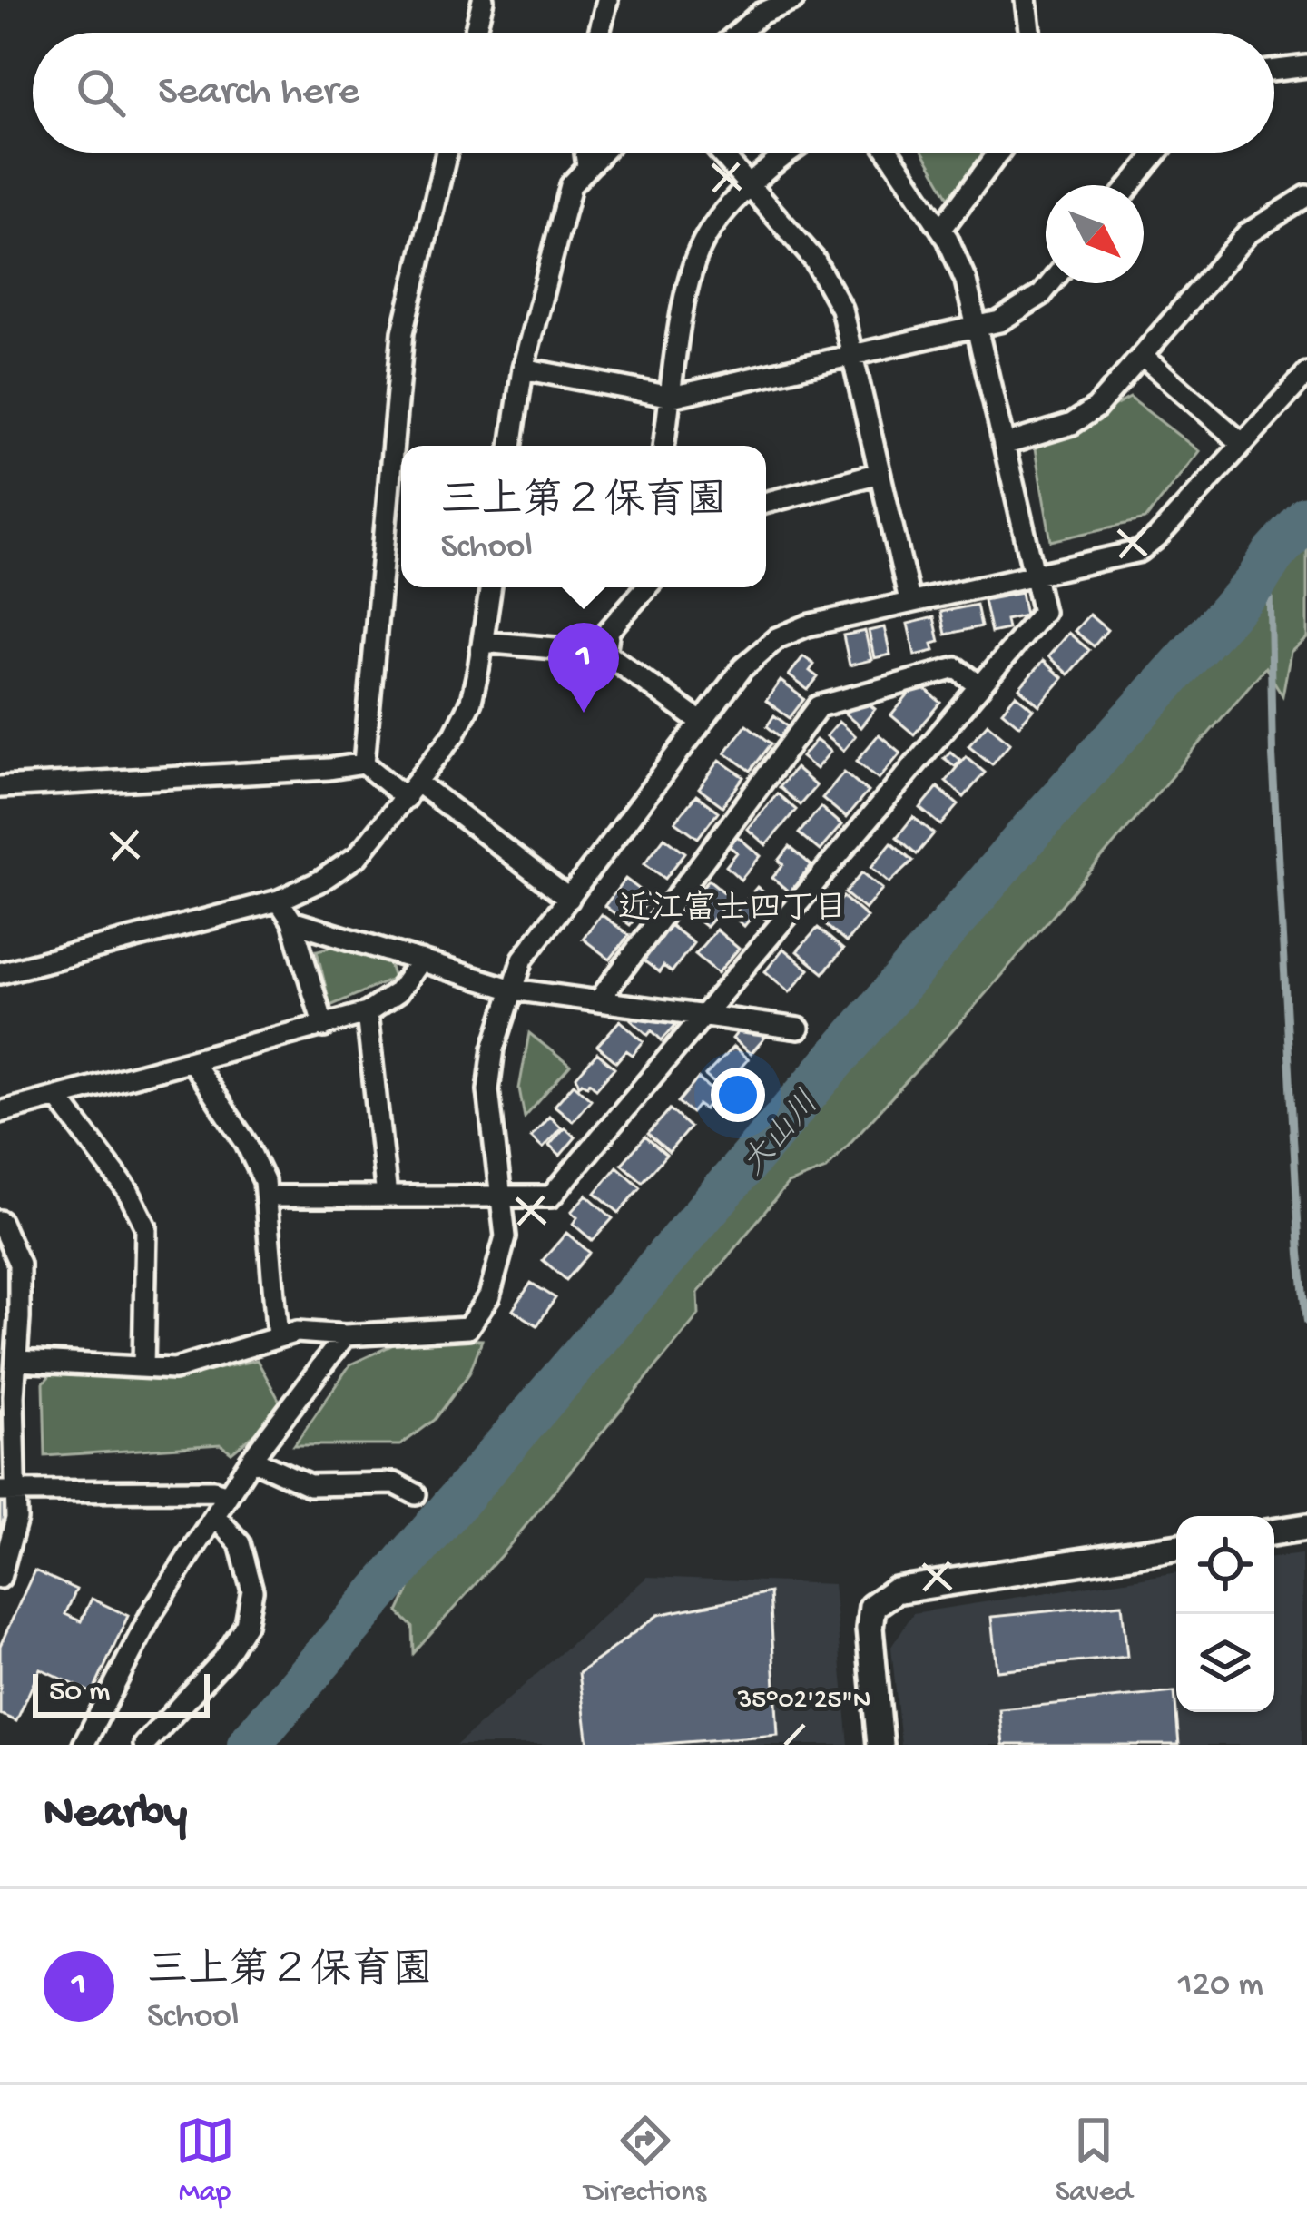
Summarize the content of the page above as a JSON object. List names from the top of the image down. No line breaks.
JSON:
{"districts":["近江富士四丁目"],"water":["大山川"],"scale_bar":"50 m","north":"bottom right","page":{"search":"Search here","popup":["三上第２保育園","School"],"pins":"1","scale":"50 m","heading":"Nearby","list":[{"mark":"1","name":"三上第２保育園","note":"School","value":"120 m"}],"nav":["Map","Directions","Saved"]},"coordinates":["35°02'25\"N"]}
